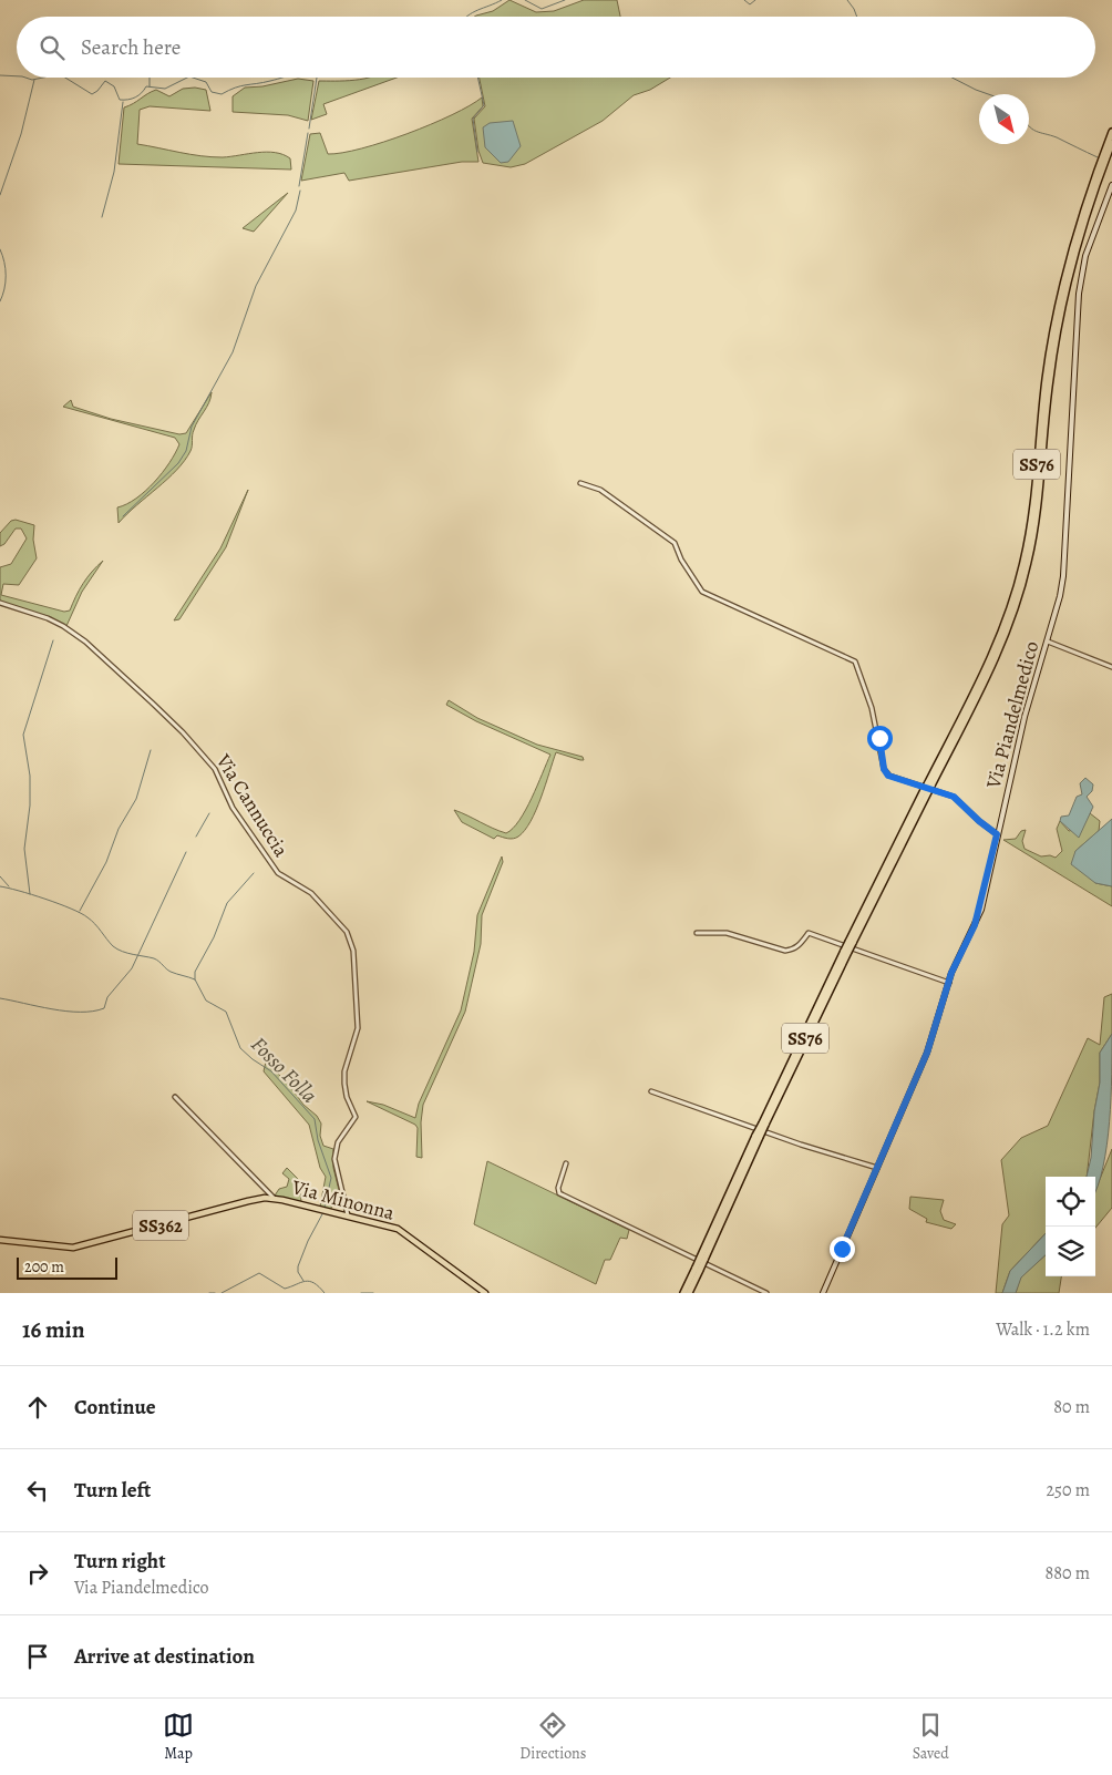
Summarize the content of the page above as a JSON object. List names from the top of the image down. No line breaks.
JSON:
{"streets":{"highway":["SS76"],"main road":["Via Piandelmedico","Via Minonna","SS362"],"street":["Via Cannuccia"]},"crossings":[["Via Cannuccia","Via Minonna"]],"water":["Fosso Folla"],"scale_bar":"200 m","north":"bottom right","page":{"search":"Search here","scale":"200 m","heading":["16 min","Walk · 1.2 km"],"list":[["Continue","80 m"],["Turn left","250 m"],["Turn right","Via Piandelmedico","880 m"],"Arrive at destination"],"nav":["Map","Directions","Saved"]}}
